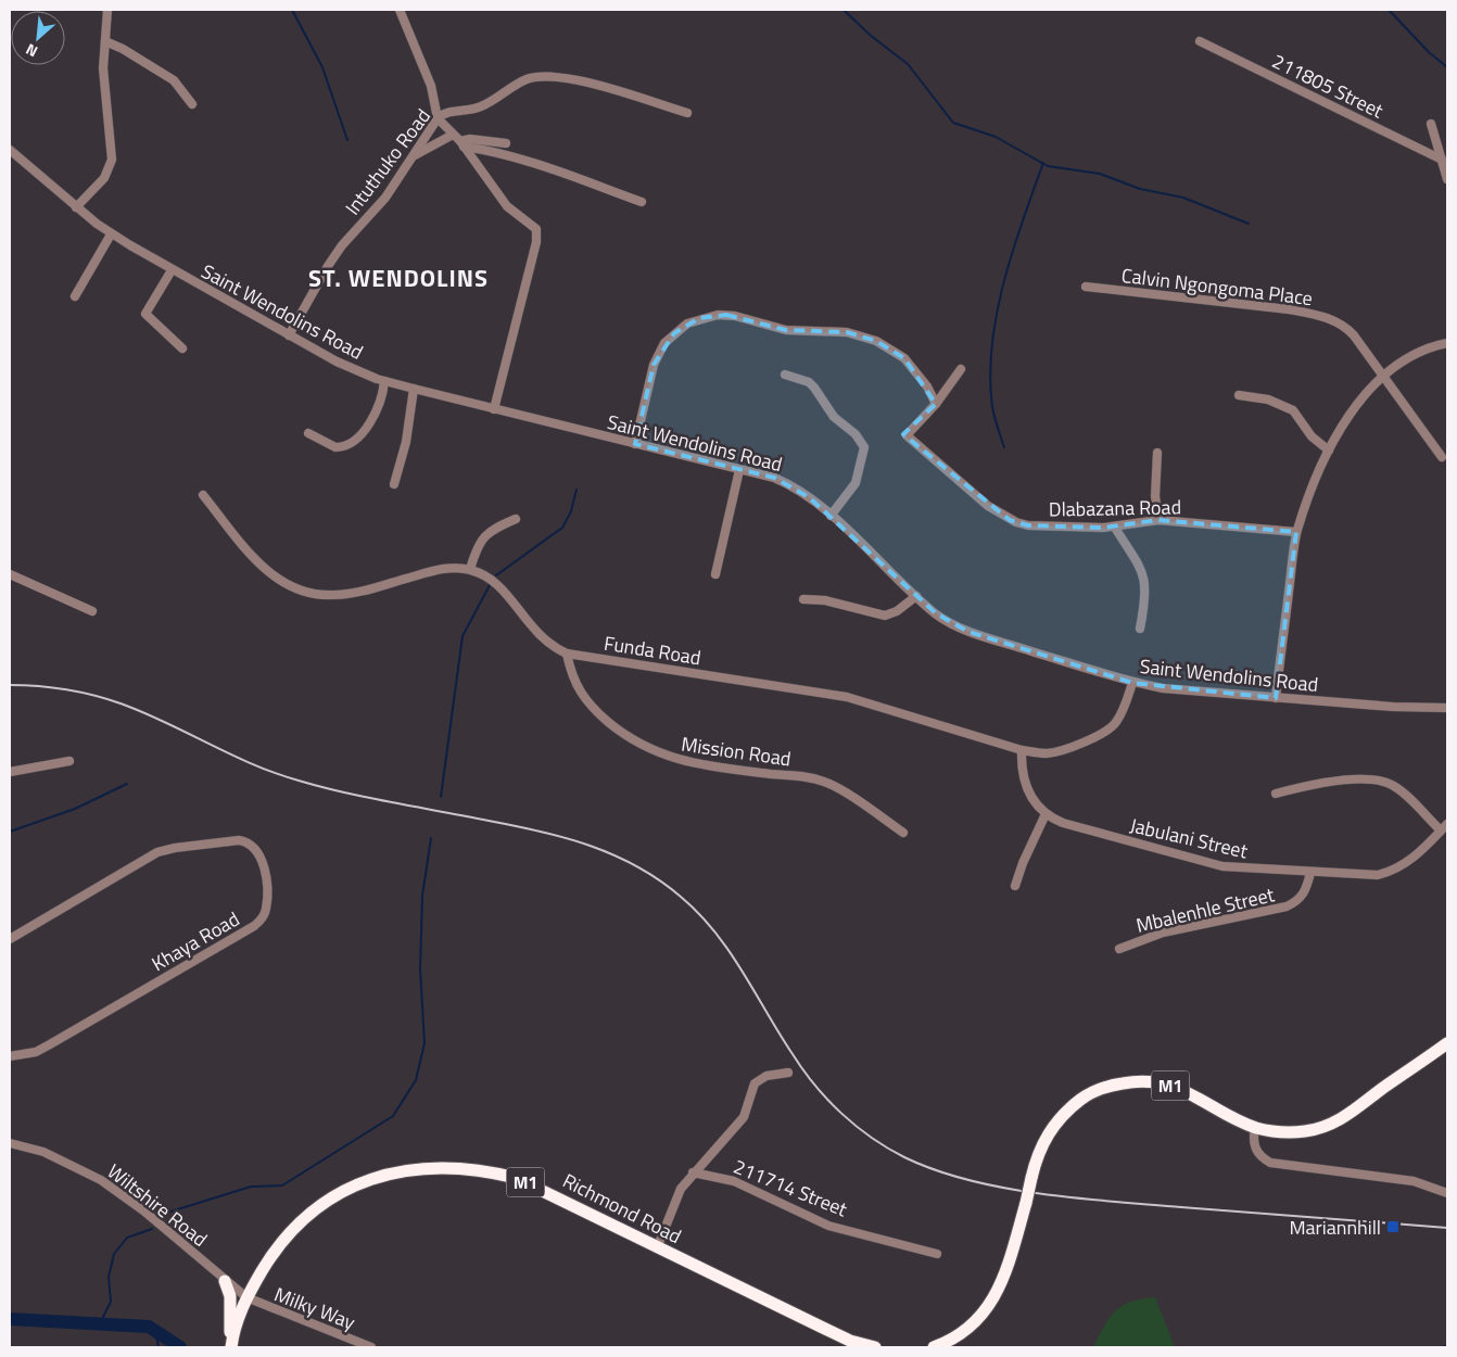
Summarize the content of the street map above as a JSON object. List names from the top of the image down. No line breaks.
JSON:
{"streets":{"highway":["M1","Richmond Road"],"street":["211805 Street","Intuthuko Road","Calvin Ngongoma Place","Saint Wendolins Road","Dlabazana Road","Funda Road","Mission Road","Jabulani Street","Mbalenhle Street","Khaya Road","211714 Street","Wiltshire Road","Milky Way"]},"crossings":[["Intuthuko Road","Saint Wendolins Road"],["Saint Wendolins Road","Funda Road"],["Funda Road","Mission Road"],["Funda Road","Jabulani Street"],["Jabulani Street","Mbalenhle Street"],["Wiltshire Road","Richmond Road"],["Wiltshire Road","Milky Way"],["Richmond Road","Milky Way"]],"districts":["ST. WENDOLINS"],"places":{"transit":["Mariannhill"]},"north":"bottom left"}
